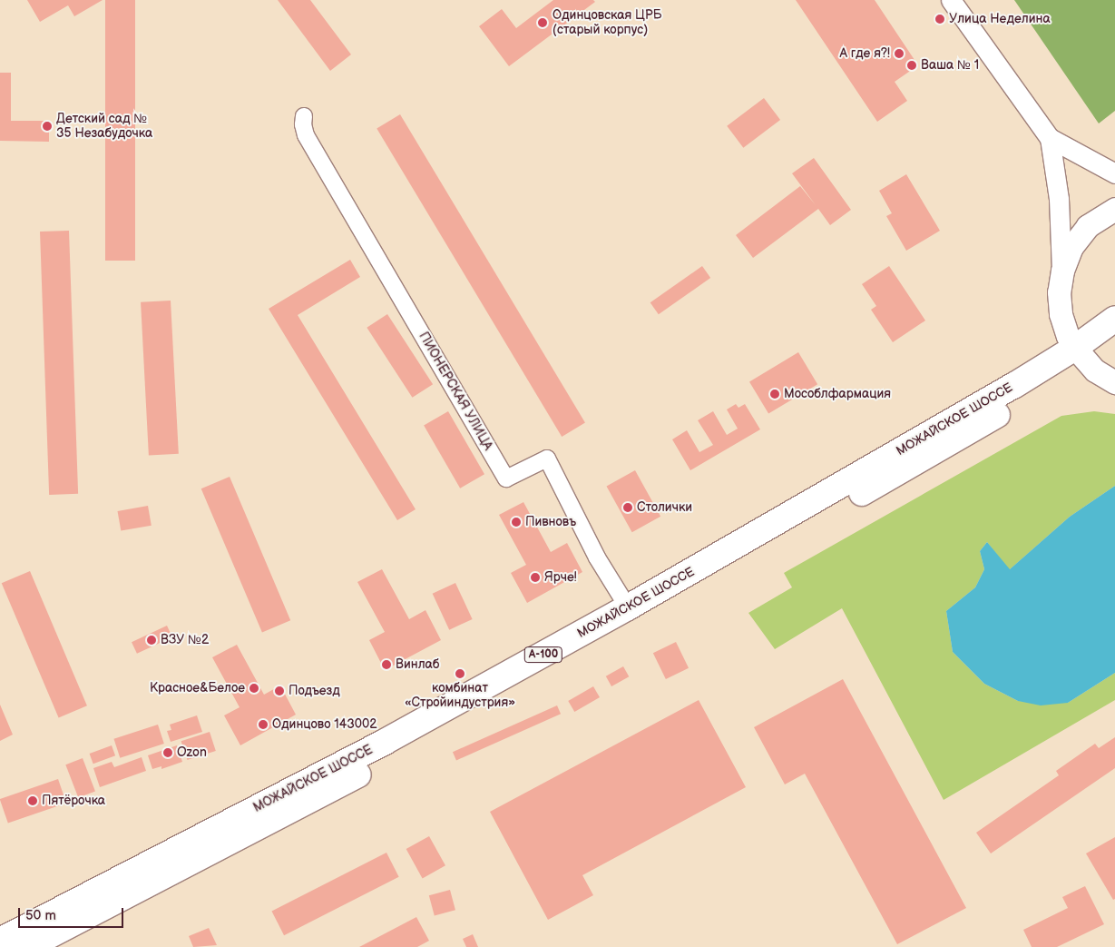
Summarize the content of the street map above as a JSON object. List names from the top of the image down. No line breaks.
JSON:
{"streets":{"main road":["МОЖАЙСКОЕ ШОССЕ","А-100"],"street":["ПИОНЕРСКАЯ УЛИЦА"]},"crossings":[["ПИОНЕРСКАЯ УЛИЦА","МОЖАЙСКОЕ ШОССЕ"]],"places":["Улица Неделина","Одинцовская ЦРБ (старый корпус)","А где я?!","Ваша № 1","Детский сад № 35 Незабудочка","Мособлфармация","Столички","Пивновъ","Ярче!","ВЗУ №2","Винлаб","комбинат «Стройиндустрия»","Красное&Белое","Подъезд","Одинцово 143002","Ozon","Пятёрочка"],"scale_bar":"50 m"}
